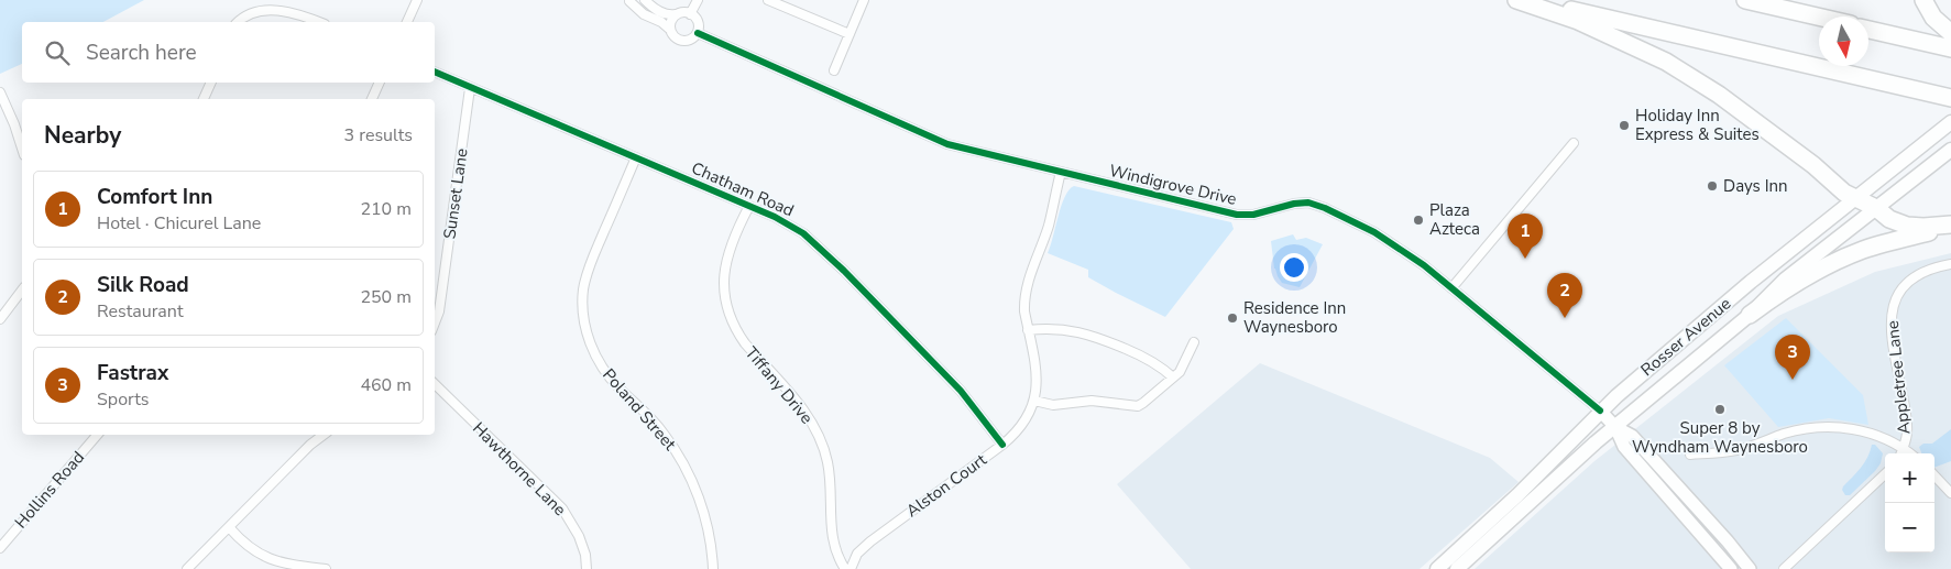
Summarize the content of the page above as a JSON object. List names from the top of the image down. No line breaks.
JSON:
{"streets":{"main road":["Rosser Avenue"],"street":["Windigrove Drive","Chatham Road","Sunset Lane","Appletree Lane","Tiffany Drive","Poland Street","Hawthorne Lane","Alston Court","Hollins Road"]},"crossings":[["Windigrove Drive","Rosser Avenue"],["Windigrove Drive","Alston Court"],["Chatham Road","Sunset Lane"],["Chatham Road","Tiffany Drive"],["Chatham Road","Poland Street"],["Chatham Road","Alston Court"]],"places":["Holiday Inn Express & Suites","Days Inn","Plaza Azteca","Residence Inn Waynesboro","Super 8 by Wyndham Waynesboro"],"north":"bottom","page":{"search":"Search here","heading":["Nearby","3 results"],"list":[{"mark":"1","name":"Comfort Inn","note":"Hotel · Chicurel Lane","value":"210 m"},{"mark":"2","name":"Silk Road","note":"Restaurant","value":"250 m"},{"mark":"3","name":"Fastrax","note":"Sports","value":"460 m"}],"pins":["1","2","3"],"map_buttons":["+","−"]}}
